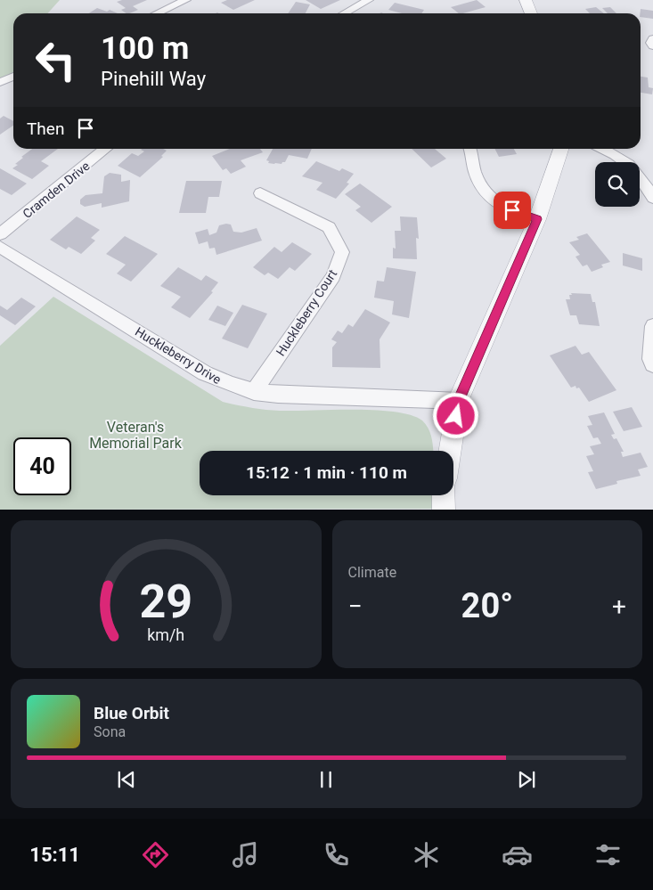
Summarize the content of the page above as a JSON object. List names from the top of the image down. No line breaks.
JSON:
{"streets":{"street":["Cramden Drive","Huckleberry Court","Huckleberry Drive"]},"crossings":[["Huckleberry Court","Huckleberry Drive"]],"parks":["Veteran's Memorial Park"],"page":{"turn":["100 m","Pinehill Way"],"then":"Then","limit":"40","trip":"15:12 · 1 min · 110 m","tile":"Climate","heat":["−","20°","+"],"song":["Blue Orbit","Sona"],"tabs":"15:11","gauge":["29","km/h"]}}
